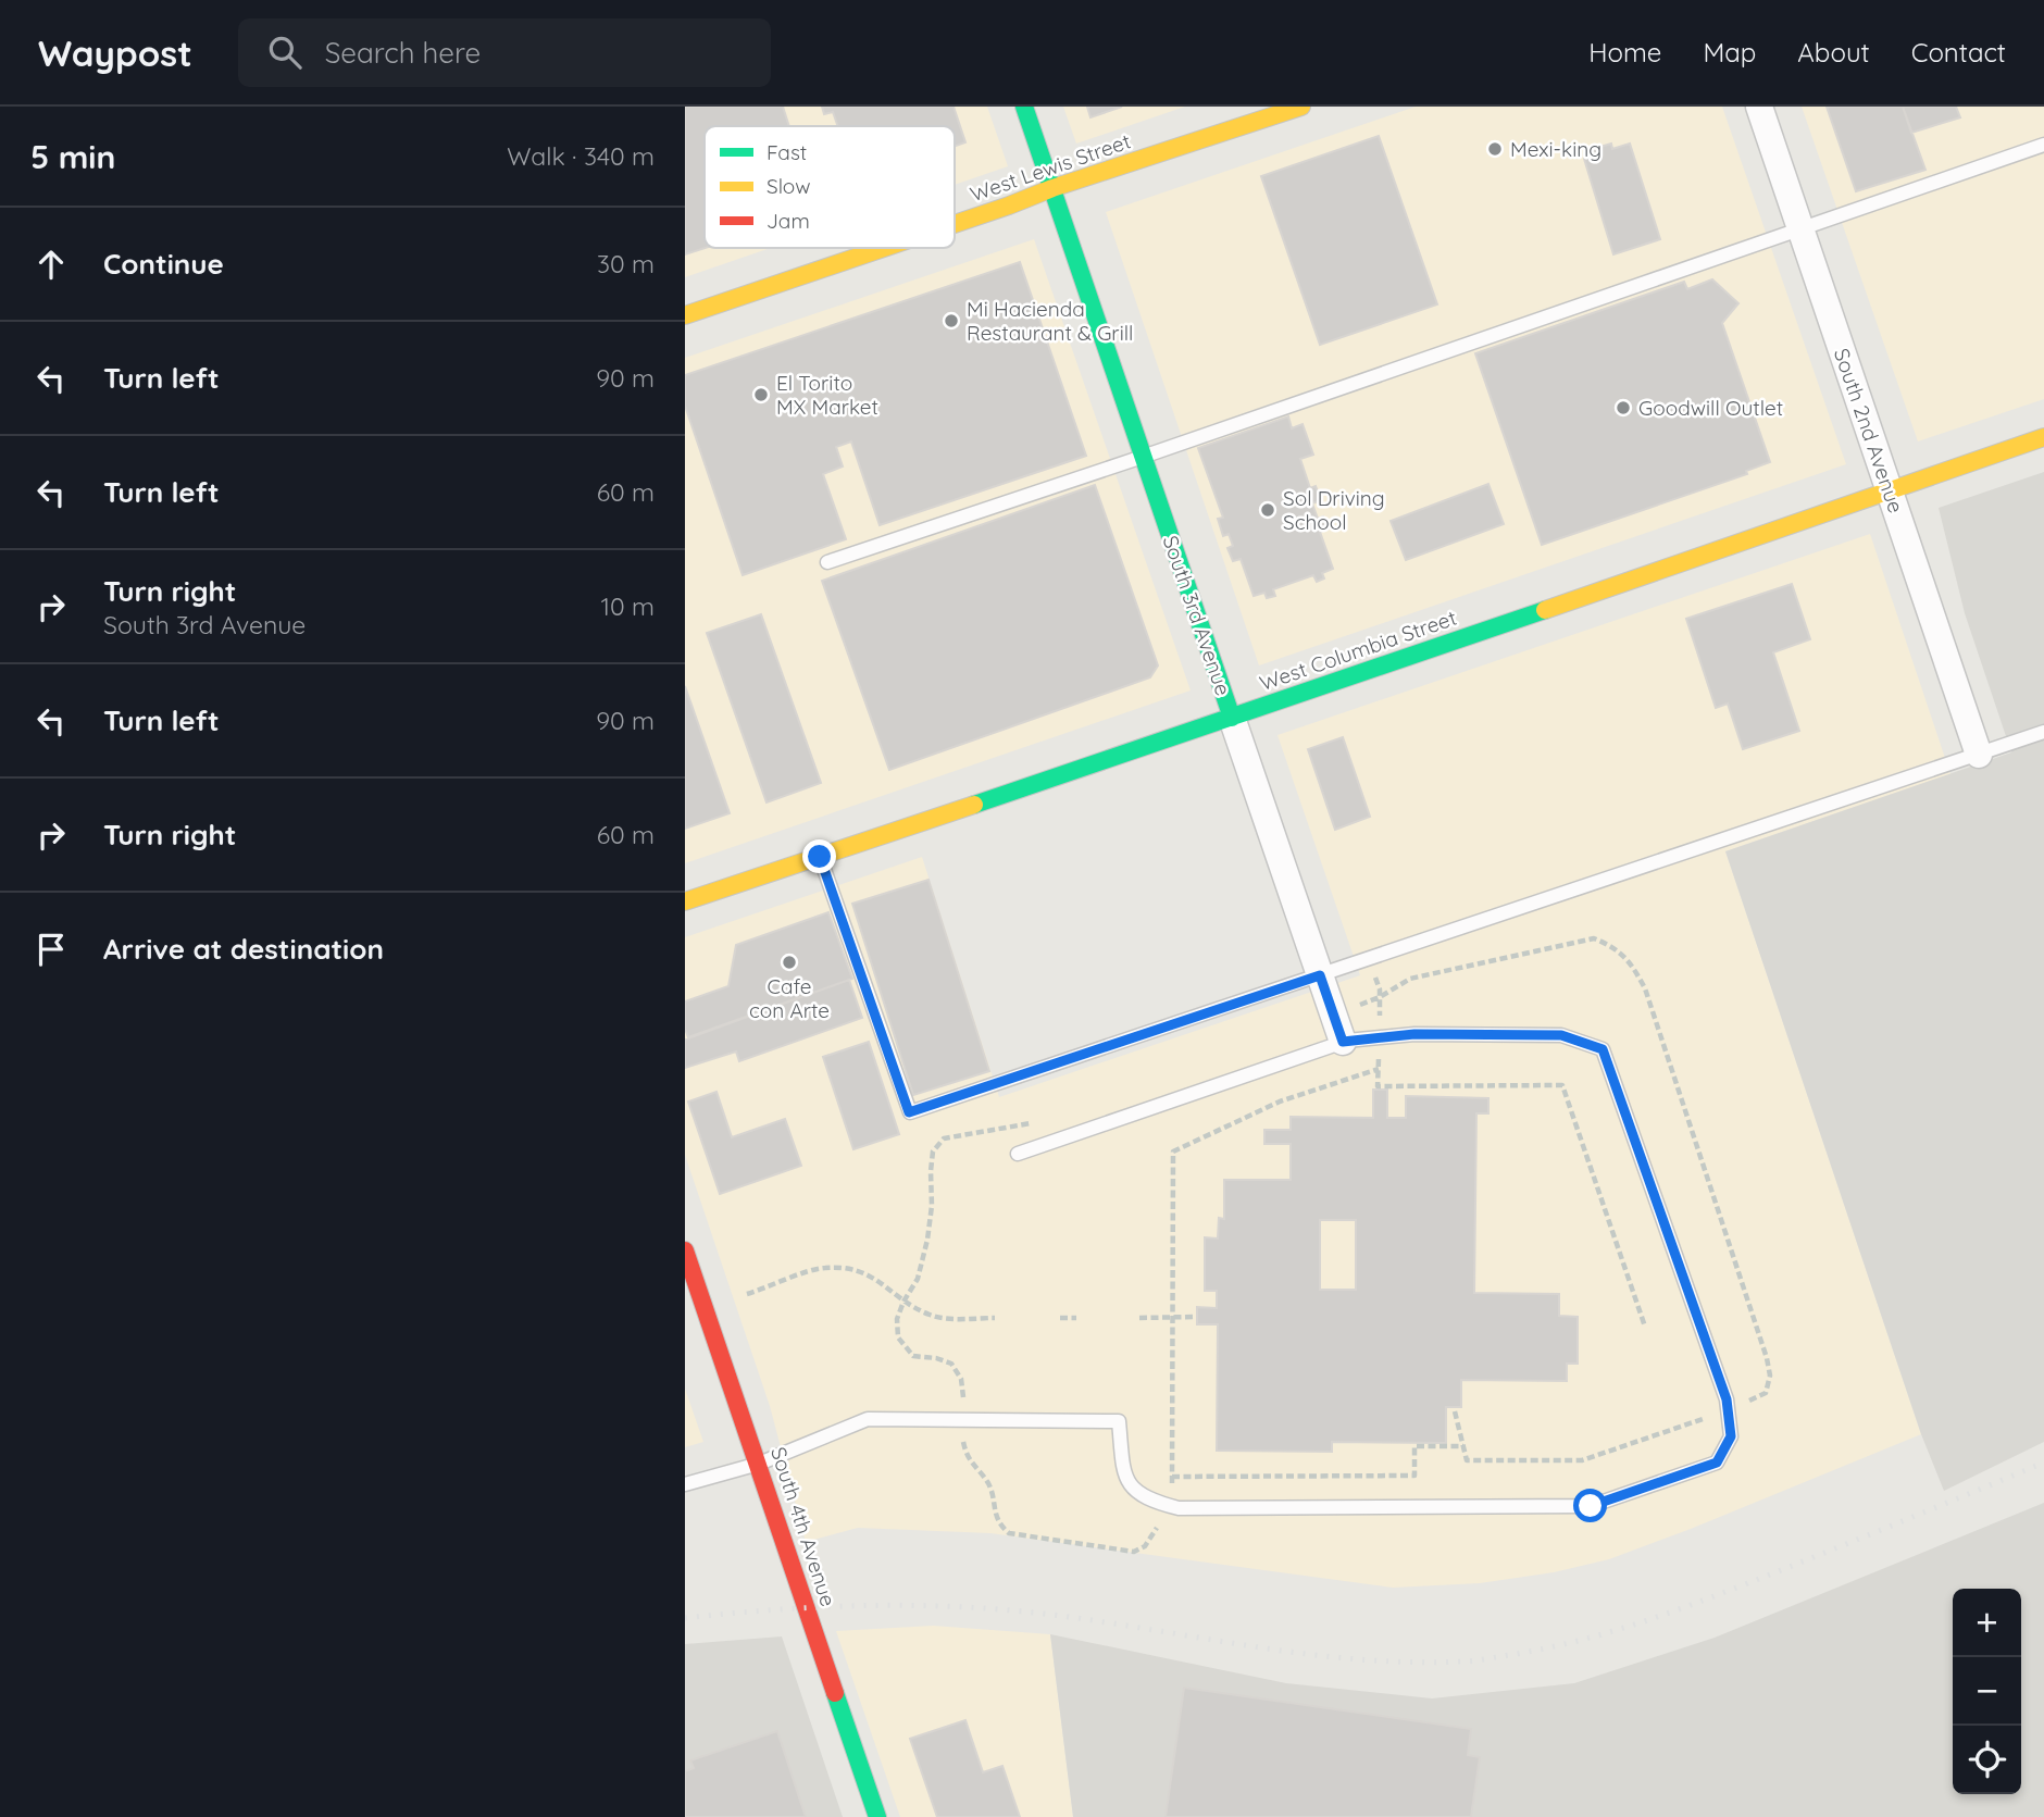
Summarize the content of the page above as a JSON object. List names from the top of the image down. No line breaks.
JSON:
{"streets":{"street":["West Lewis Street","South 2nd Avenue","South 3rd Avenue","West Columbia Street","South 4th Avenue"]},"crossings":[["West Lewis Street","South 3rd Avenue"],["South 2nd Avenue","West Columbia Street"],["South 3rd Avenue","West Columbia Street"]],"places":["Mexi-king","Mi Hacienda Restaurant & Grill","El Torito MX Market","Goodwill Outlet","Sol Driving School","Cafe con Arte"],"legend":["Fast","Slow","Jam"],"page":{"header":"Waypost","search":"Search here","nav":["Home","Map","About","Contact"],"heading":["5 min","Walk · 340 m"],"list":[["Continue","30 m"],["Turn left","90 m"],["Turn left","60 m"],["Turn right","South 3rd Avenue","10 m"],["Turn left","90 m"],["Turn right","60 m"],"Arrive at destination"],"map_buttons":["+","−"]}}
